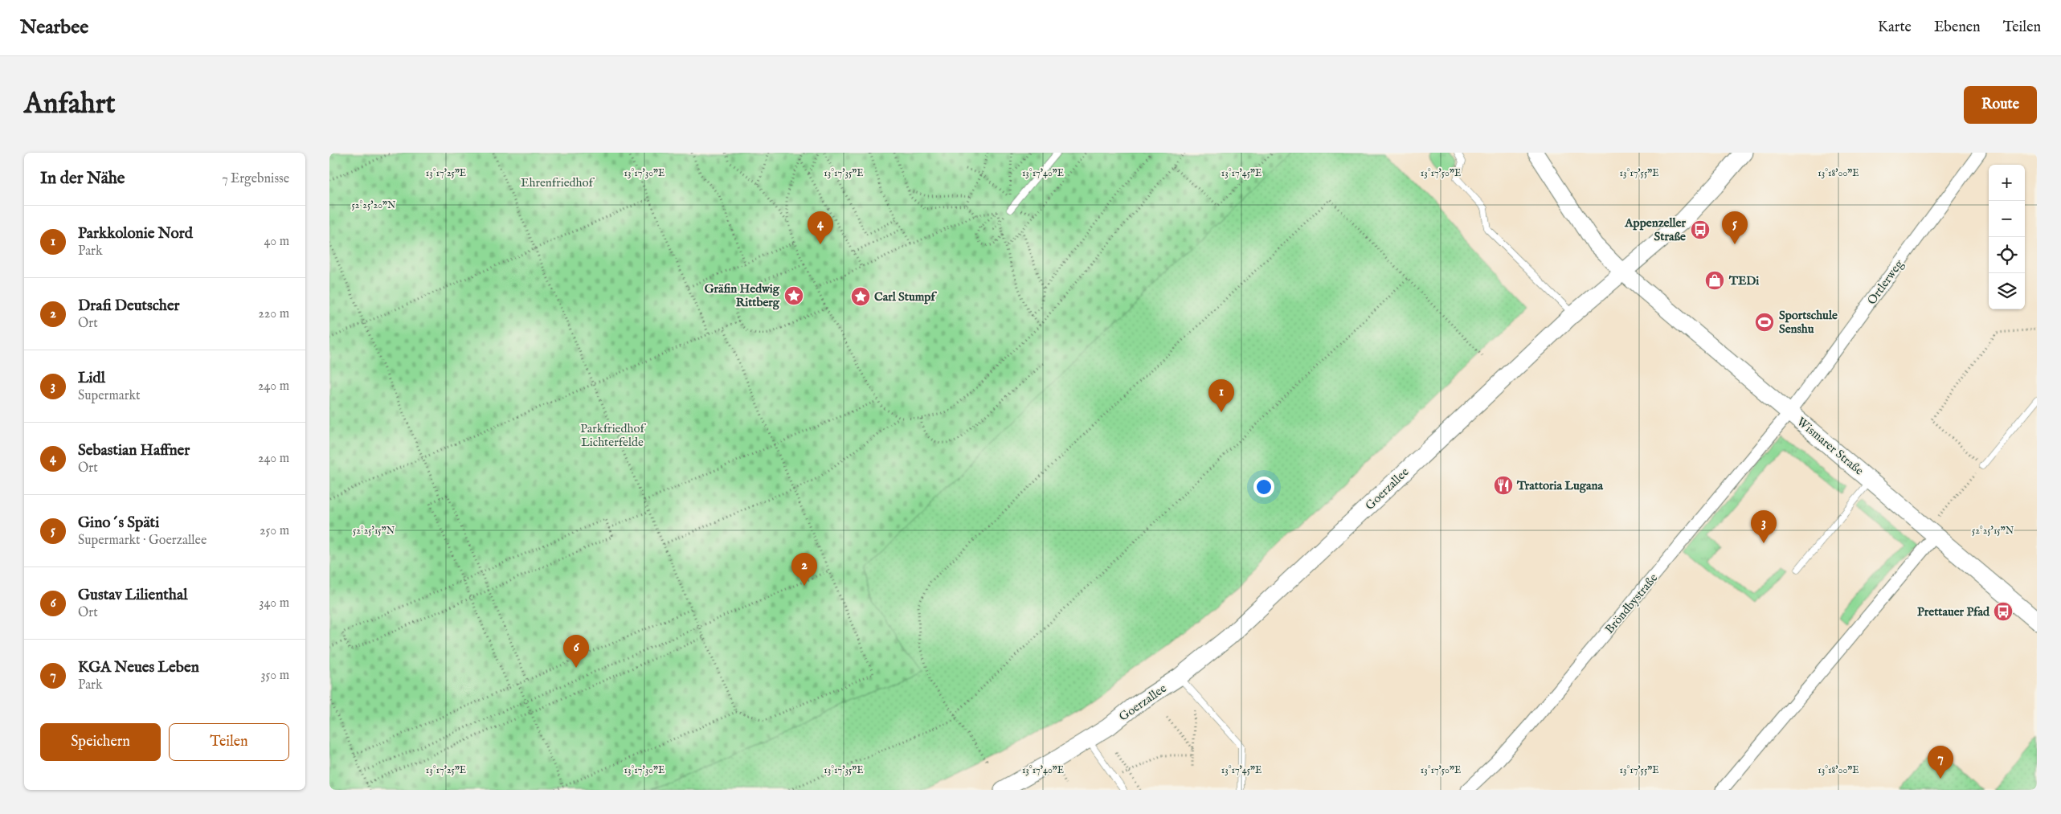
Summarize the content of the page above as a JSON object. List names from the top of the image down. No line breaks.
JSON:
{"streets":{"main road":["Wismarer Straße","Goerzallee"],"street":["Ortlerweg","Bröndbystraße"]},"crossings":[["Ortlerweg","Wismarer Straße"],["Ortlerweg","Bröndbystraße"],["Wismarer Straße","Goerzallee"],["Wismarer Straße","Bröndbystraße"]],"parks":["Ehrenfriedhof","Parkfriedhof Lichterfelde"],"places":{"bus stop":["Appenzeller Straße","Prettauer Pfad"],"shop":["TEDi"],"place":["Gräfin Hedwig Rittberg","Carl Stumpf"],"sports":["Sportschule Senshu"],"restaurant":["Trattoria Lugana"]},"page":{"header":"Nearbee","nav":["Karte","Ebenen","Teilen"],"buttons":["Route",["Speichern","Teilen"]],"title":"Anfahrt","heading":["In der Nähe","7 Ergebnisse"],"map_buttons":["+","−"],"list":[{"mark":"1","name":"Parkkolonie Nord","note":"Park","value":"40 m"},{"mark":"2","name":"Drafi Deutscher","note":"Ort","value":"220 m"},{"mark":"3","name":"Lidl","note":"Supermarkt","value":"240 m"},{"mark":"4","name":"Sebastian Haffner","note":"Ort","value":"240 m"},{"mark":"5","name":"Gino´s Späti","note":"Supermarkt · Goerzallee","value":"250 m"},{"mark":"6","name":"Gustav Lilienthal","note":"Ort","value":"340 m"},{"mark":"7","name":"KGA Neues Leben","note":"Park","value":"350 m"}],"pins":["4","5","1","3","2","6","7"]},"coordinates":["13°17'25\"E","13°17'30\"E","13°17'35\"E","13°17'40\"E","13°17'45\"E","13°17'50\"E","13°17'55\"E","13°18'00\"E","52°25'20\"N","52°25'15\"N"]}
